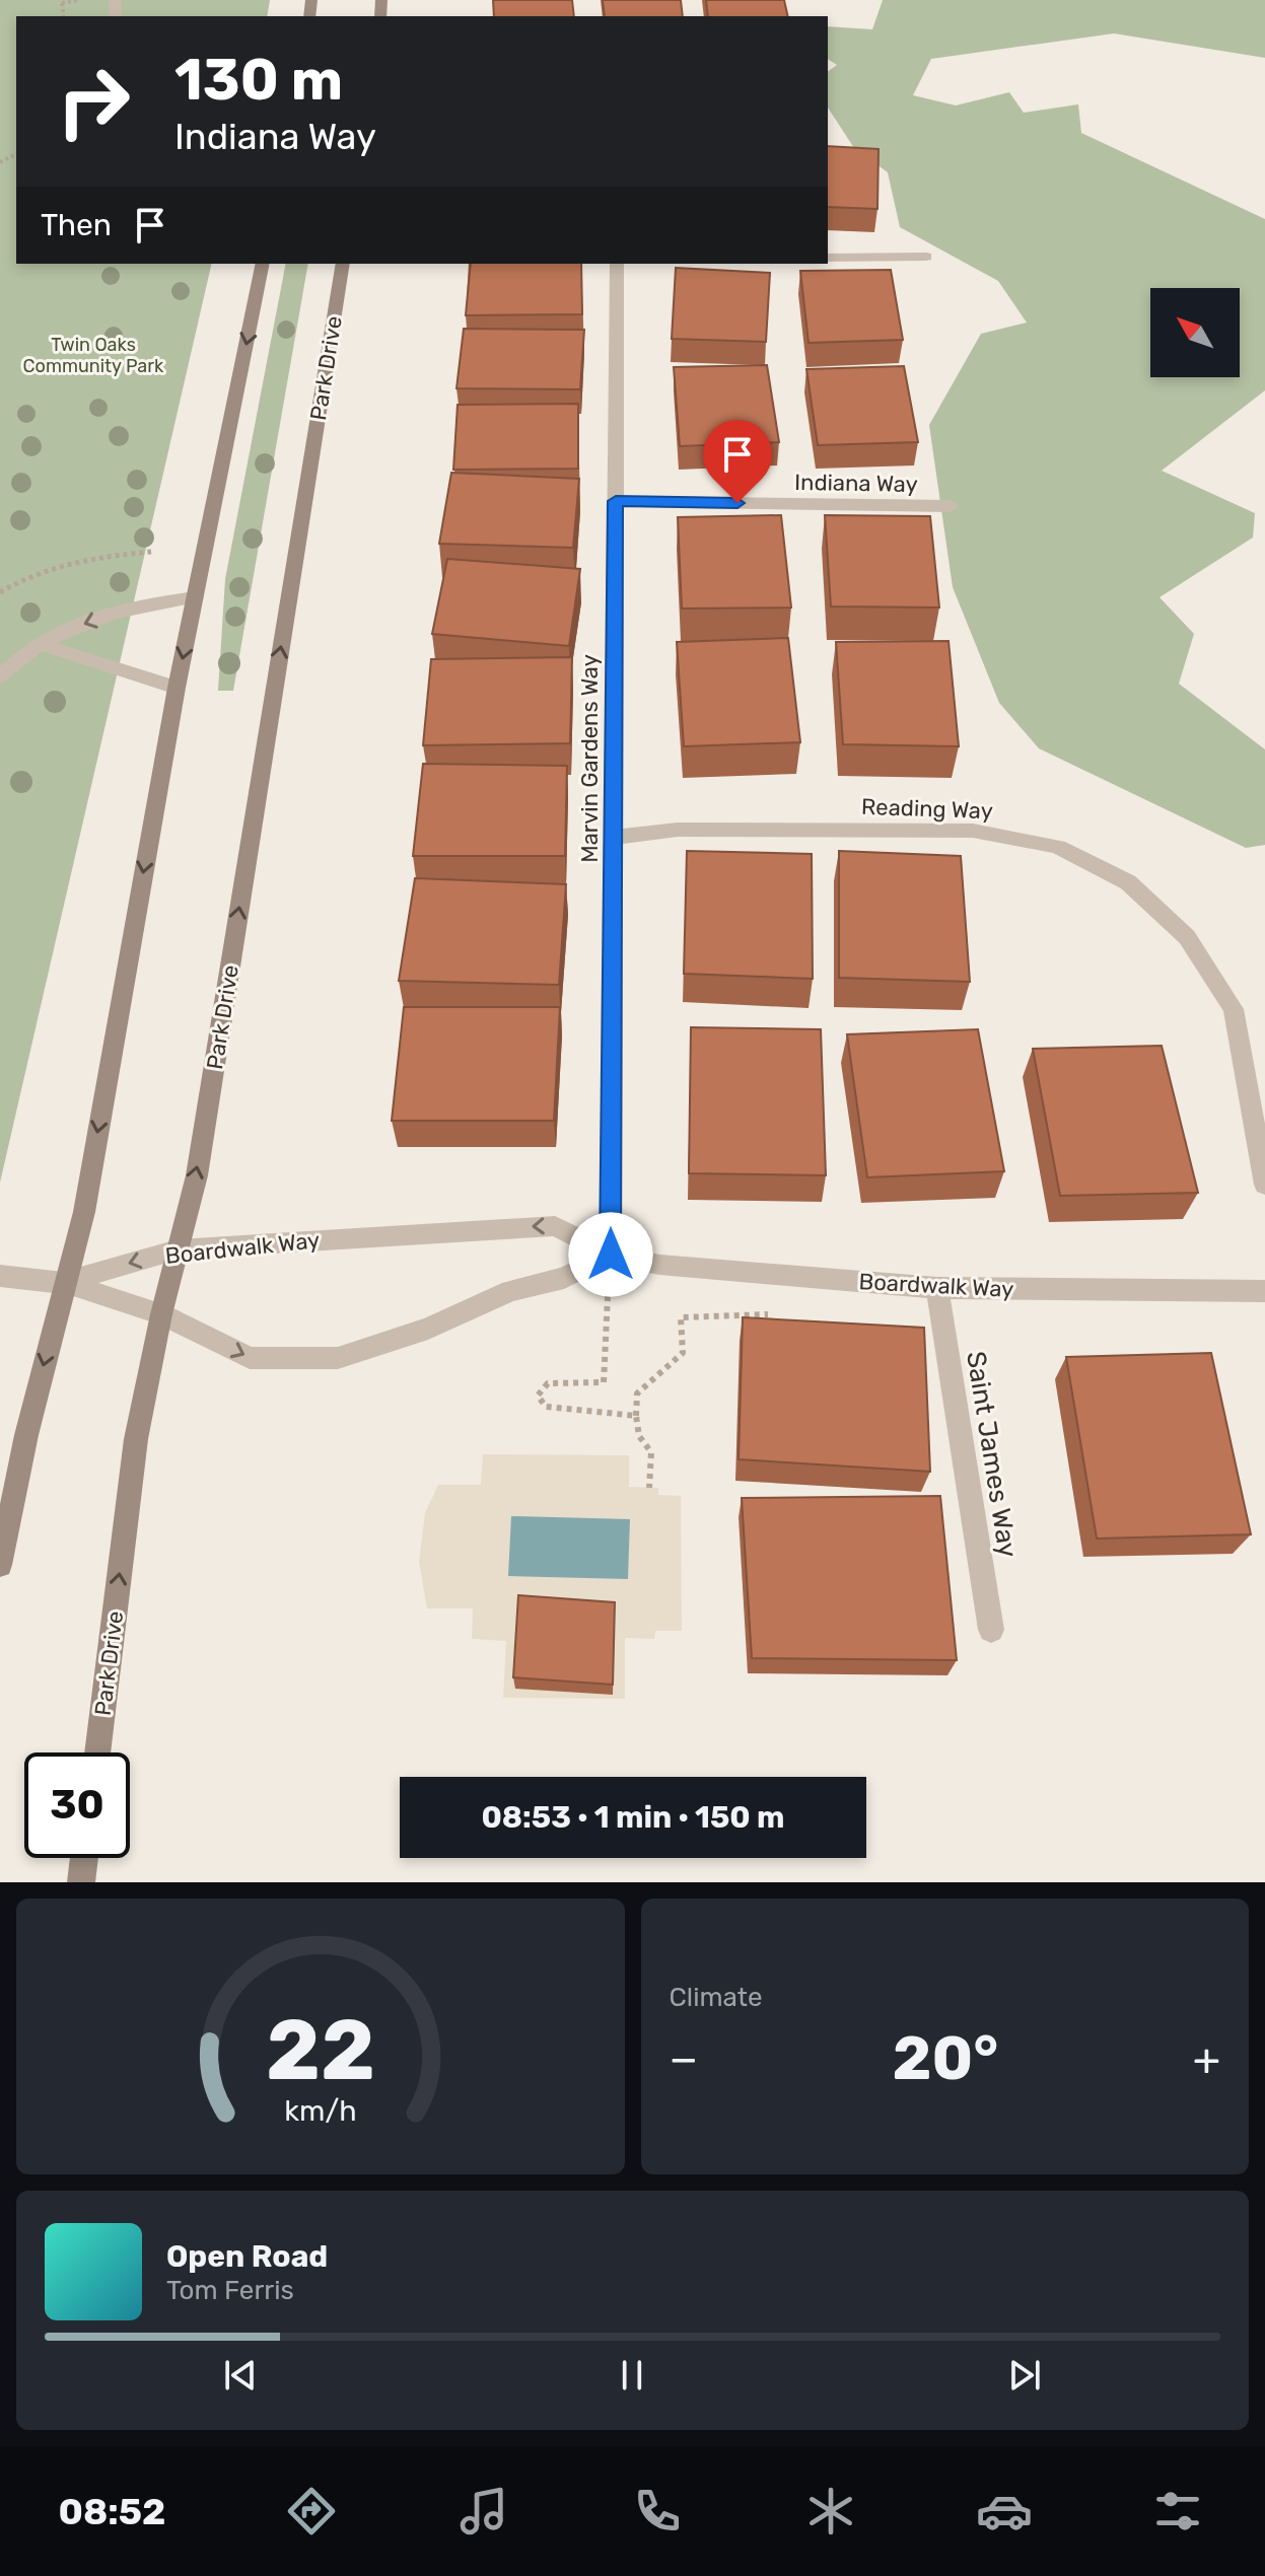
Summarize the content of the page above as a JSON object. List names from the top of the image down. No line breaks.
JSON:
{"streets":{"main road":["Park Drive"],"street":["Indiana Way","Marvin Gardens Way","Reading Way","Boardwalk Way","Saint James Way"]},"crossings":[["Park Drive","Boardwalk Way"],["Indiana Way","Marvin Gardens Way"],["Marvin Gardens Way","Reading Way"],["Marvin Gardens Way","Boardwalk Way"],["Boardwalk Way","Saint James Way"]],"parks":["Twin Oaks Community Park"],"north":"top left","page":{"turn":["130 m","Indiana Way"],"then":"Then","limit":"30","trip":"08:53 · 1 min · 150 m","tile":"Climate","heat":["−","20°","+"],"song":["Open Road","Tom Ferris"],"tabs":"08:52","gauge":["22","km/h"]}}
